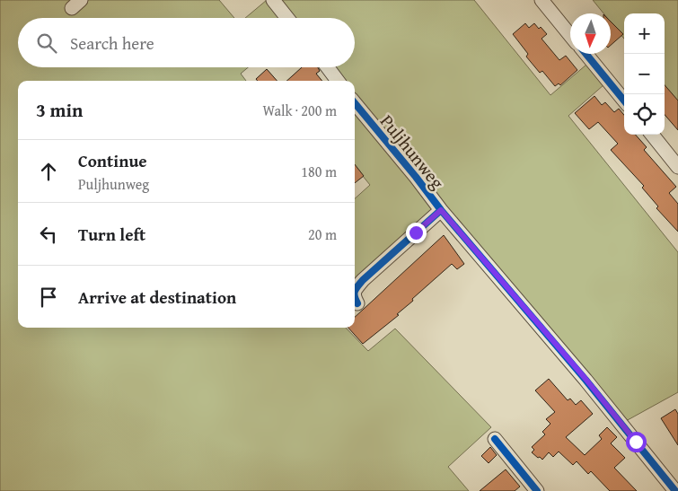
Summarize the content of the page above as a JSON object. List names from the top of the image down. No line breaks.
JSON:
{"streets":{"street":["Puljhunweg"]},"north":"bottom","page":{"map_buttons":["+","−"],"search":"Search here","heading":["3 min","Walk · 200 m"],"list":[["Continue","Puljhunweg","180 m"],["Turn left","20 m"],"Arrive at destination"]}}
